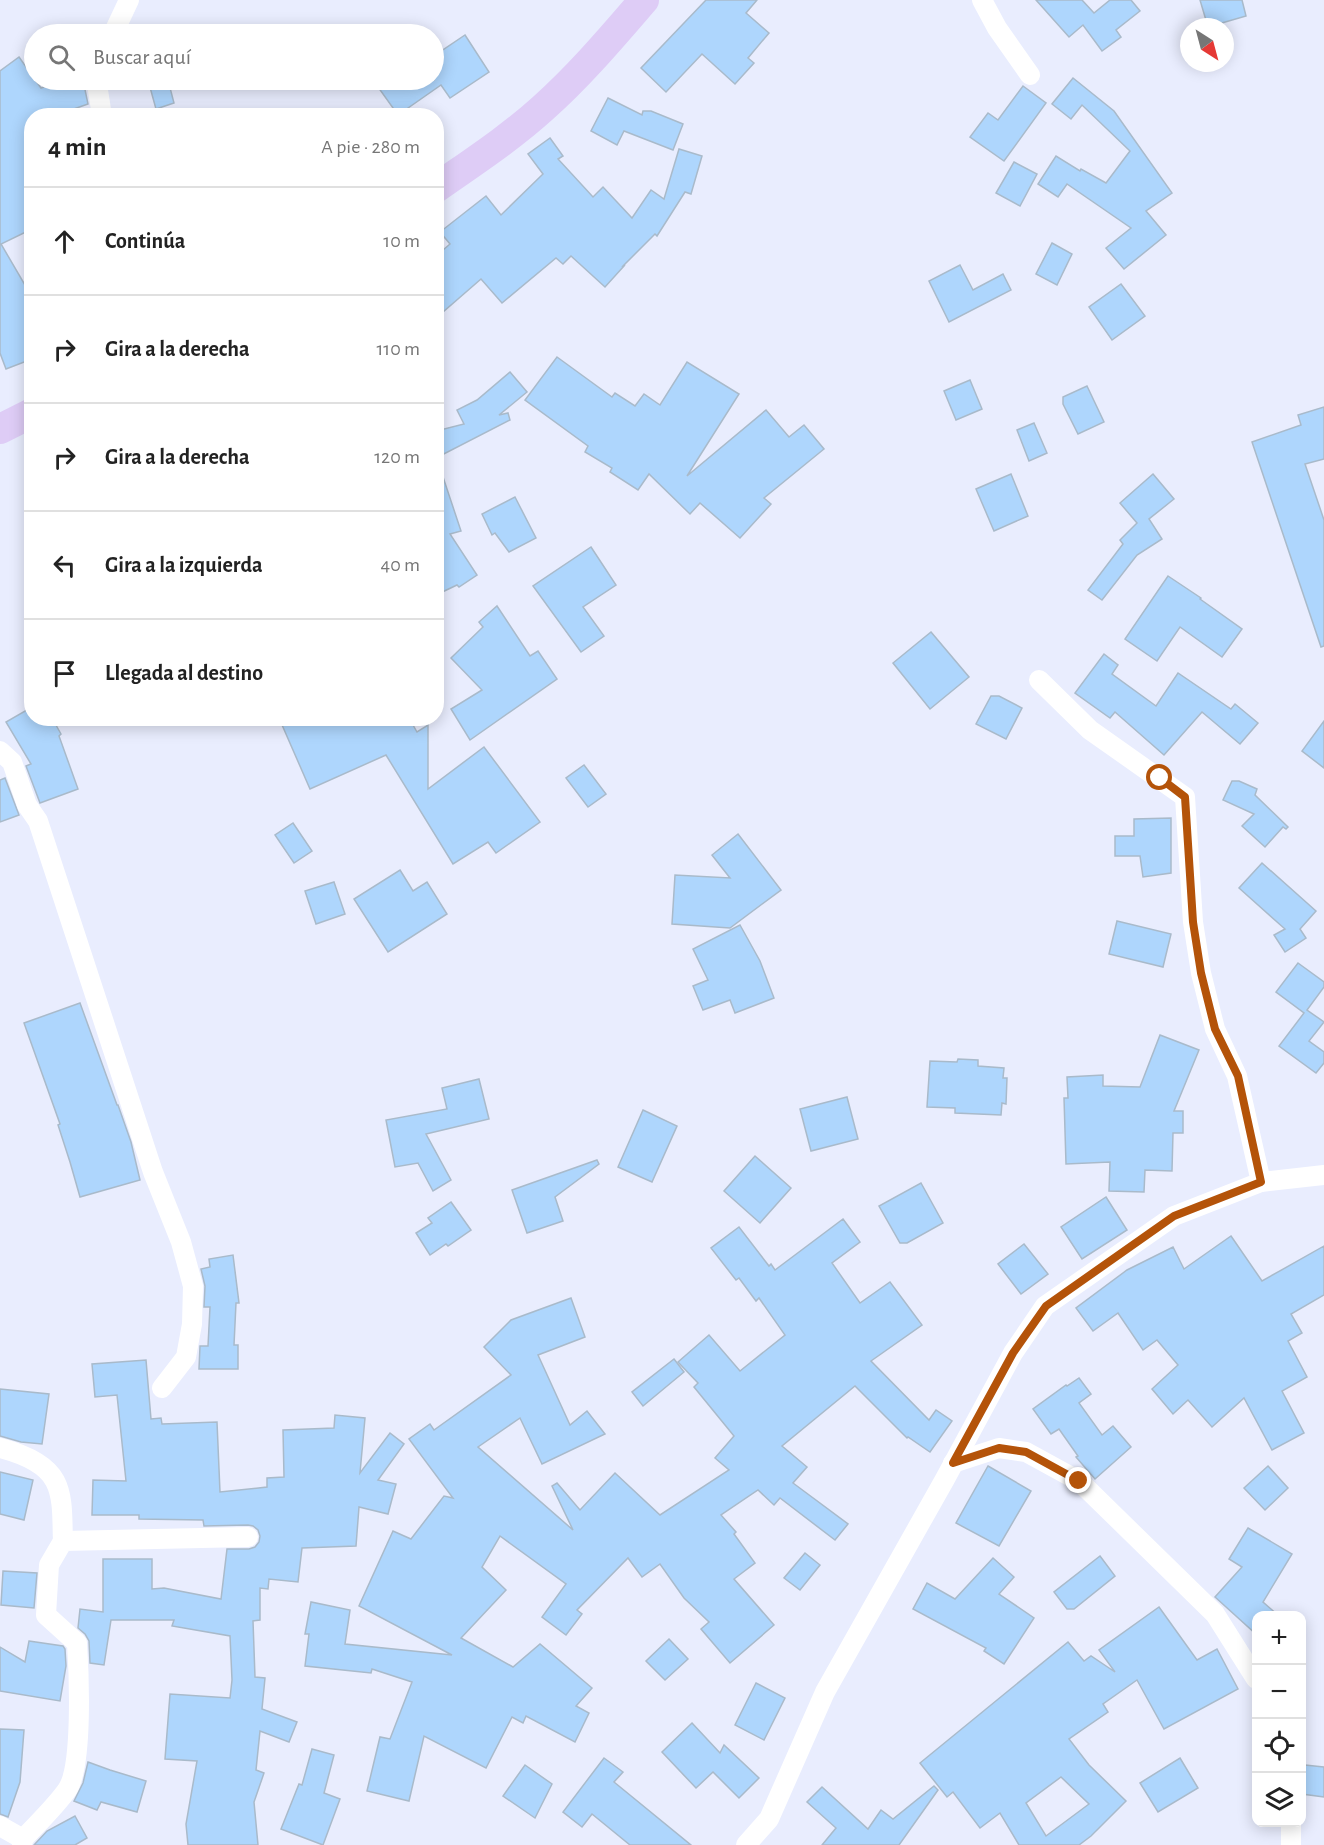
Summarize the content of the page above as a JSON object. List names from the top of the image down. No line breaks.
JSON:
{"north":"bottom right","page":{"search":"Buscar aquí","heading":["4 min","A pie · 280 m"],"list":[["Continúa","10 m"],["Gira a la derecha","110 m"],["Gira a la derecha","120 m"],["Gira a la izquierda","40 m"],"Llegada al destino"],"map_buttons":["+","−"]}}
